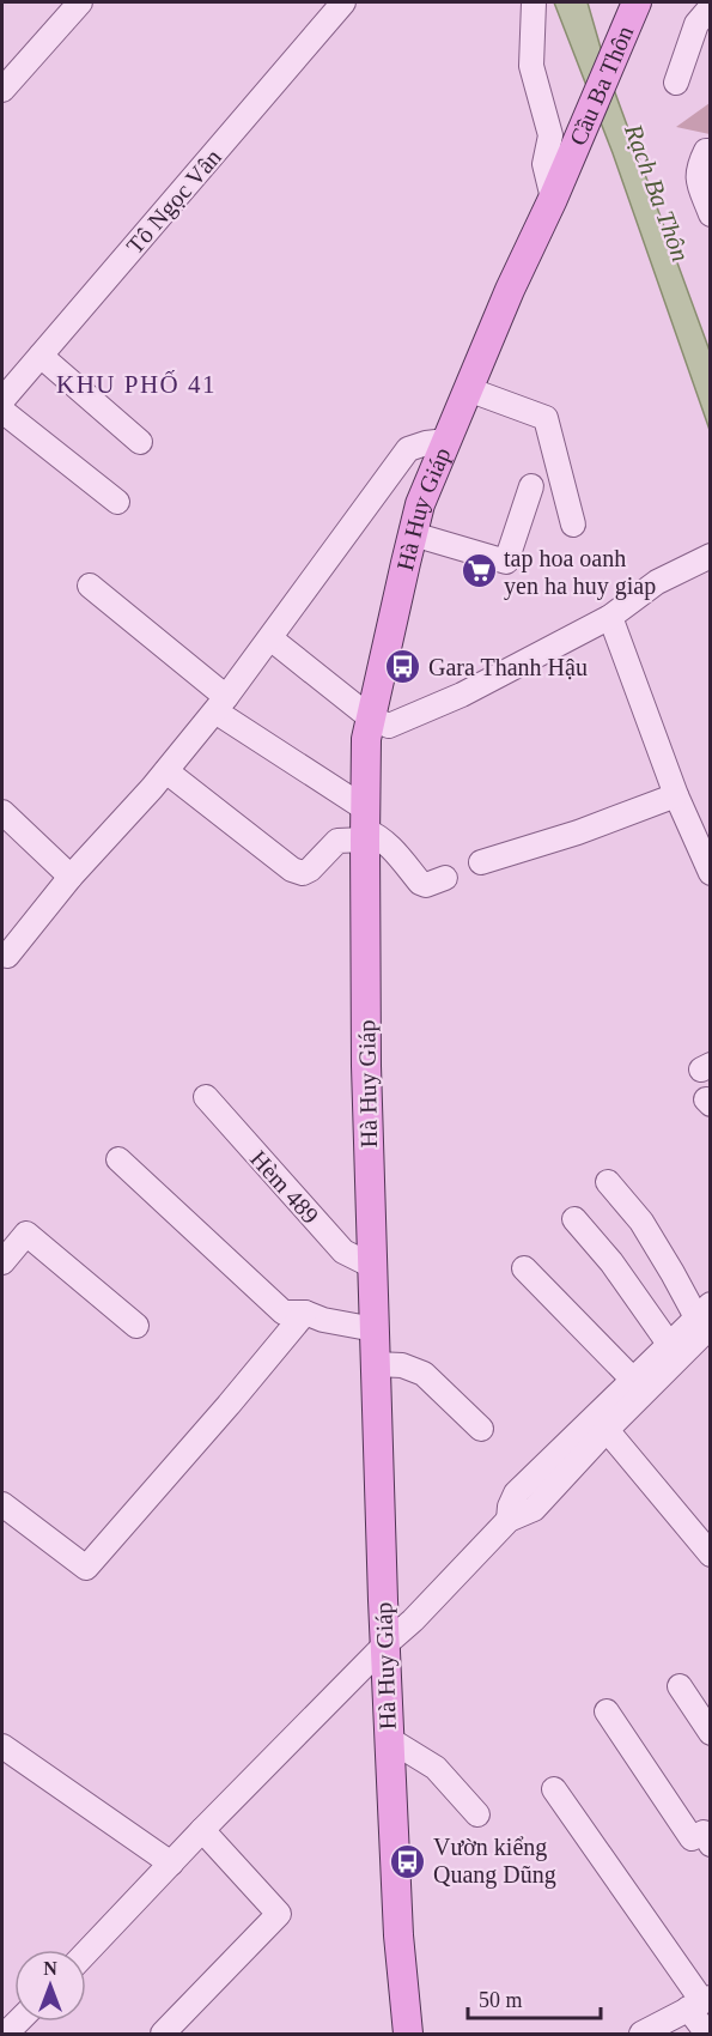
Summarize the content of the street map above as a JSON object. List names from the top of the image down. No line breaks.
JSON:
{"streets":{"main road":["Cầu Ba Thôn","Hà Huy Giáp"],"street":["Tô Ngọc Vân","Hèm 489"]},"crossings":[["Cầu Ba Thôn","Hà Huy Giáp"],["Hà Huy Giáp","Hèm 489"]],"districts":["KHU PHỐ 41"],"water":["Rạch Ba Thôn"],"places":{"supermarket":["tap hoa oanh yen ha huy giap"],"bus stop":["Gara Thanh Hậu","Vườn kiểng Quang Dũng"]},"scale_bar":"50 m","north":"top"}
